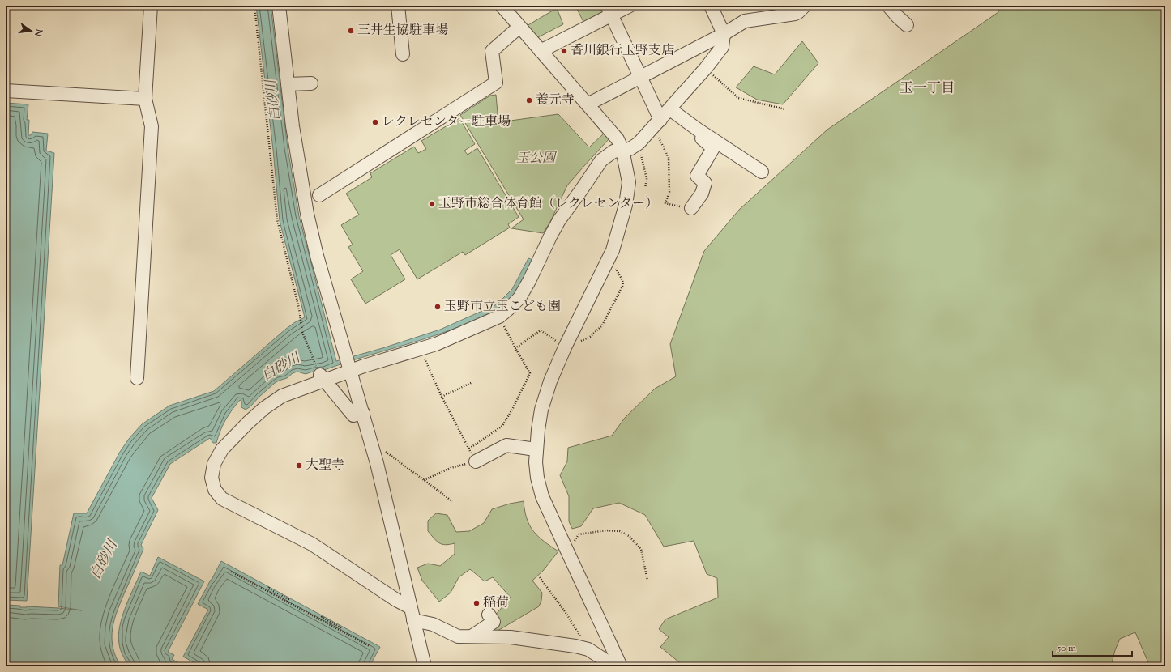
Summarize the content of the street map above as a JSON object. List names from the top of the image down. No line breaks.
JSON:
{"districts":["玉一丁目"],"water":["白砂川"],"parks":["玉公園"],"places":["三井生協駐車場","香川銀行玉野支店","養元寺","レクレセンター駐車場","玉野市総合体育館（レクレセンター）","玉野市立玉こども園","大聖寺","稲荷"],"scale_bar":"50 m","north":"right"}
